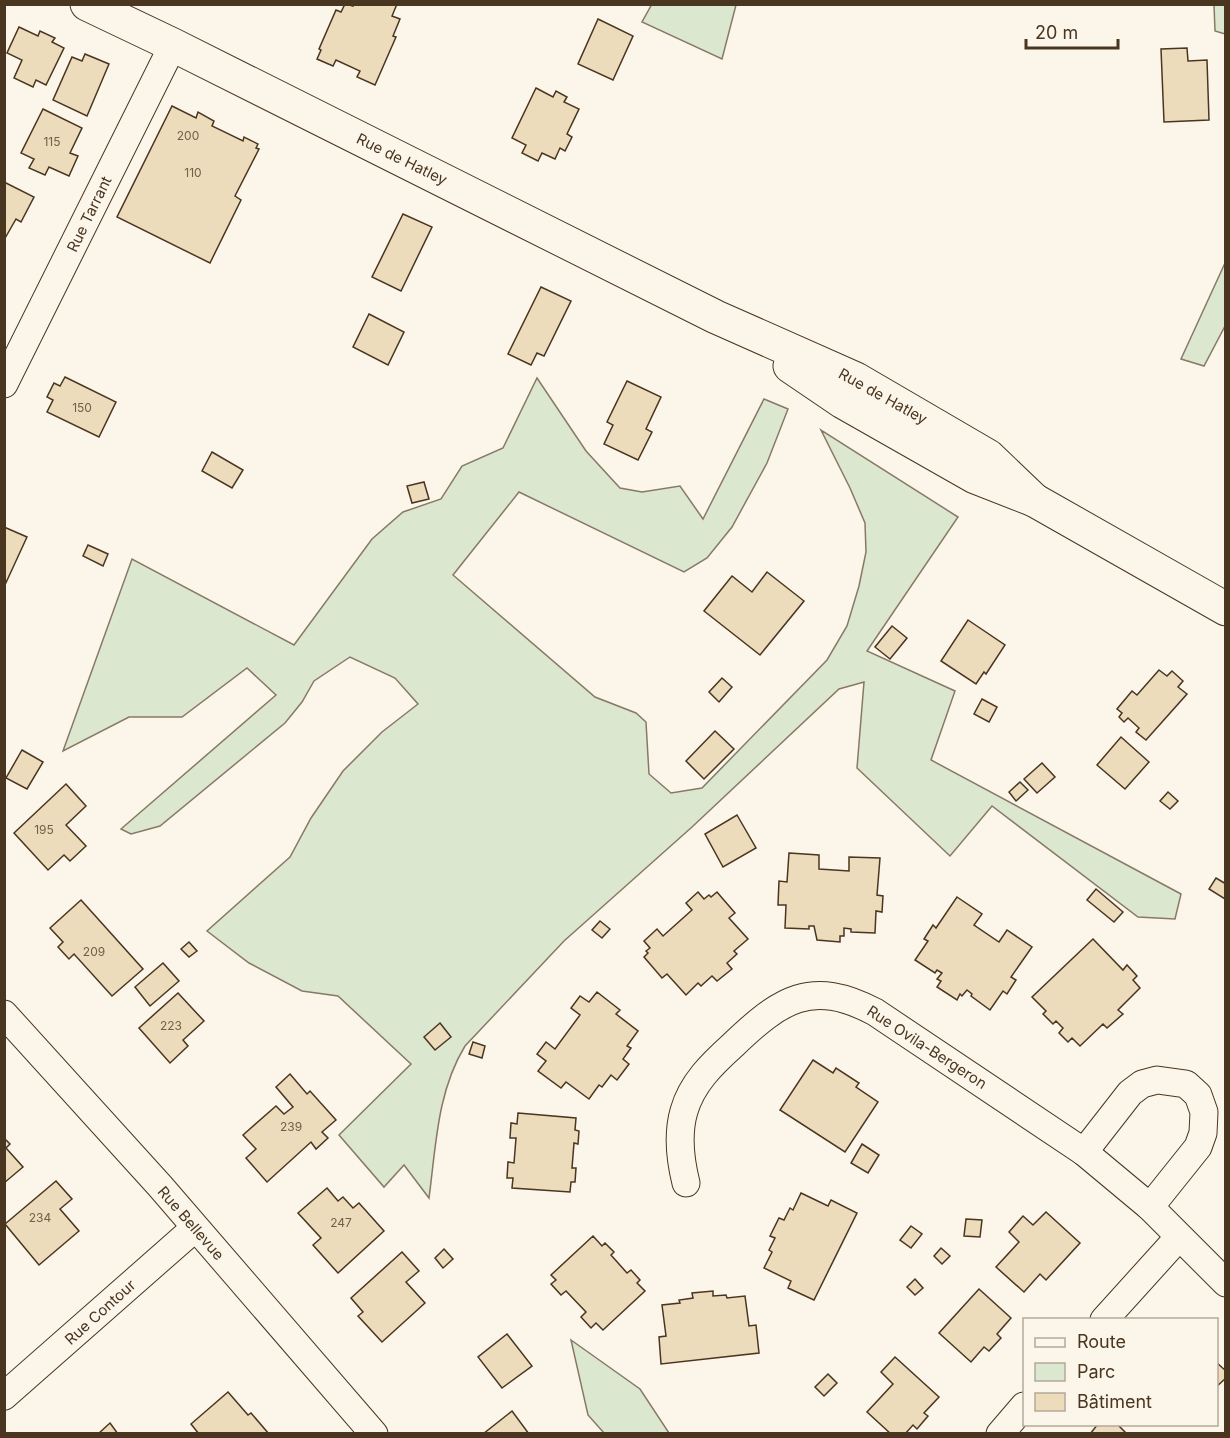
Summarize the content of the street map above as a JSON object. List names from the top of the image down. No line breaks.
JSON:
{"streets":{"main road":["Rue de Hatley"],"street":["Rue Tarrant","Rue Ovila-Bergeron","Rue Bellevue","Rue Contour"]},"crossings":[["Rue de Hatley","Rue Tarrant"],["Rue Bellevue","Rue Contour"]],"house_numbers":["200","115","110","150","195","209","223","239","234","247"],"legend":["Route","Parc","Bâtiment"],"scale_bar":"20 m"}
